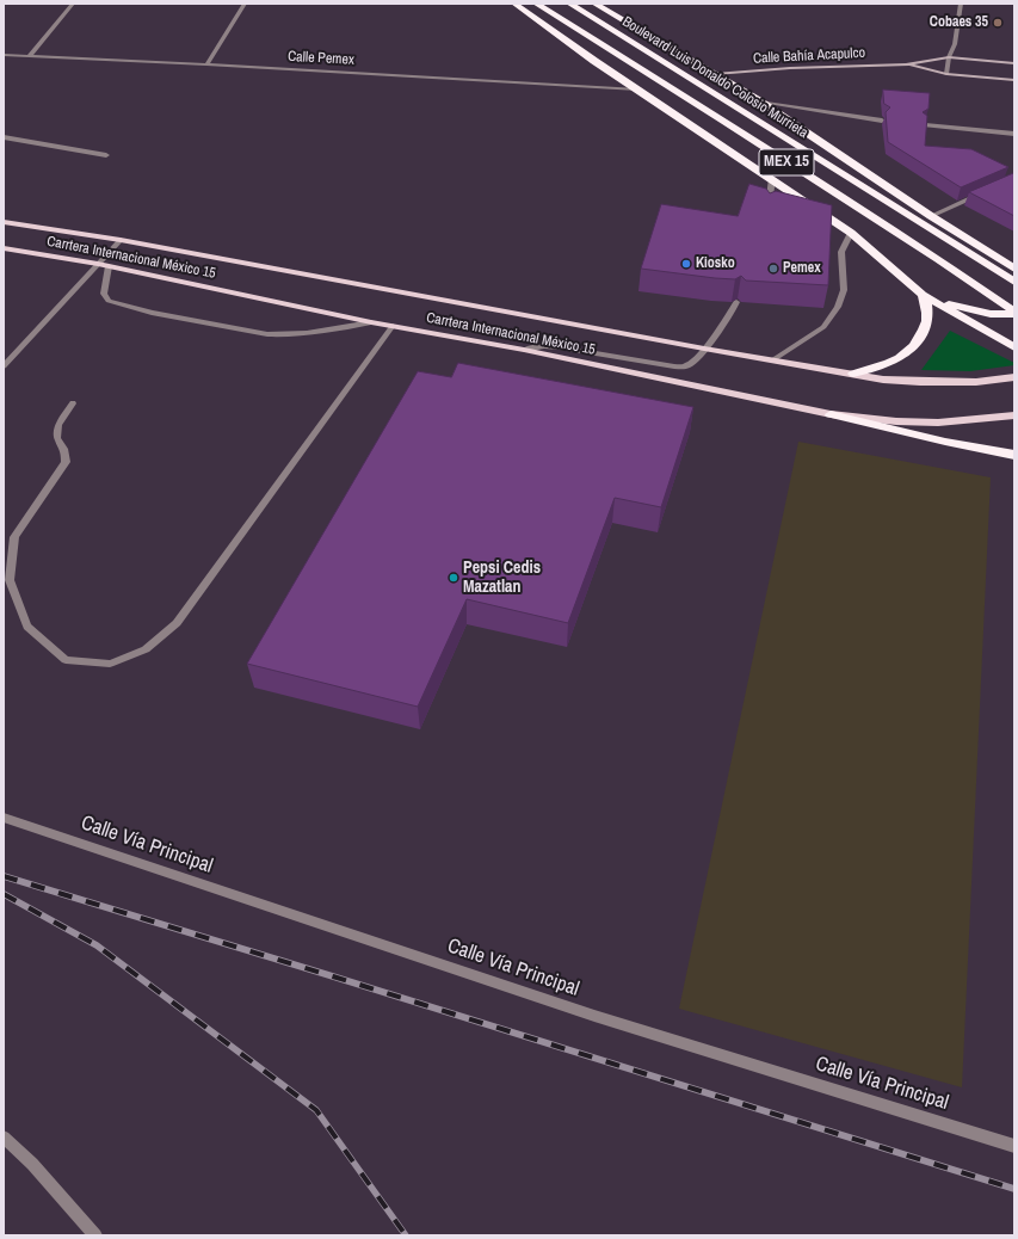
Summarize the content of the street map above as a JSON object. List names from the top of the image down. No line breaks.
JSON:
{"streets":{"highway":["Boulevard Luis Donaldo Colosio Murrieta","MEX 15"],"main road":["Carrtera Internacional México 15"],"street":["Calle Bahía Acapulco","Calle Pemex","Calle Vía Principal"]},"crossings":[["Calle Pemex","MEX 15"]],"places":["Cobaes 35","Kiosko","Pemex","Pepsi Cedis Mazatlan"]}
